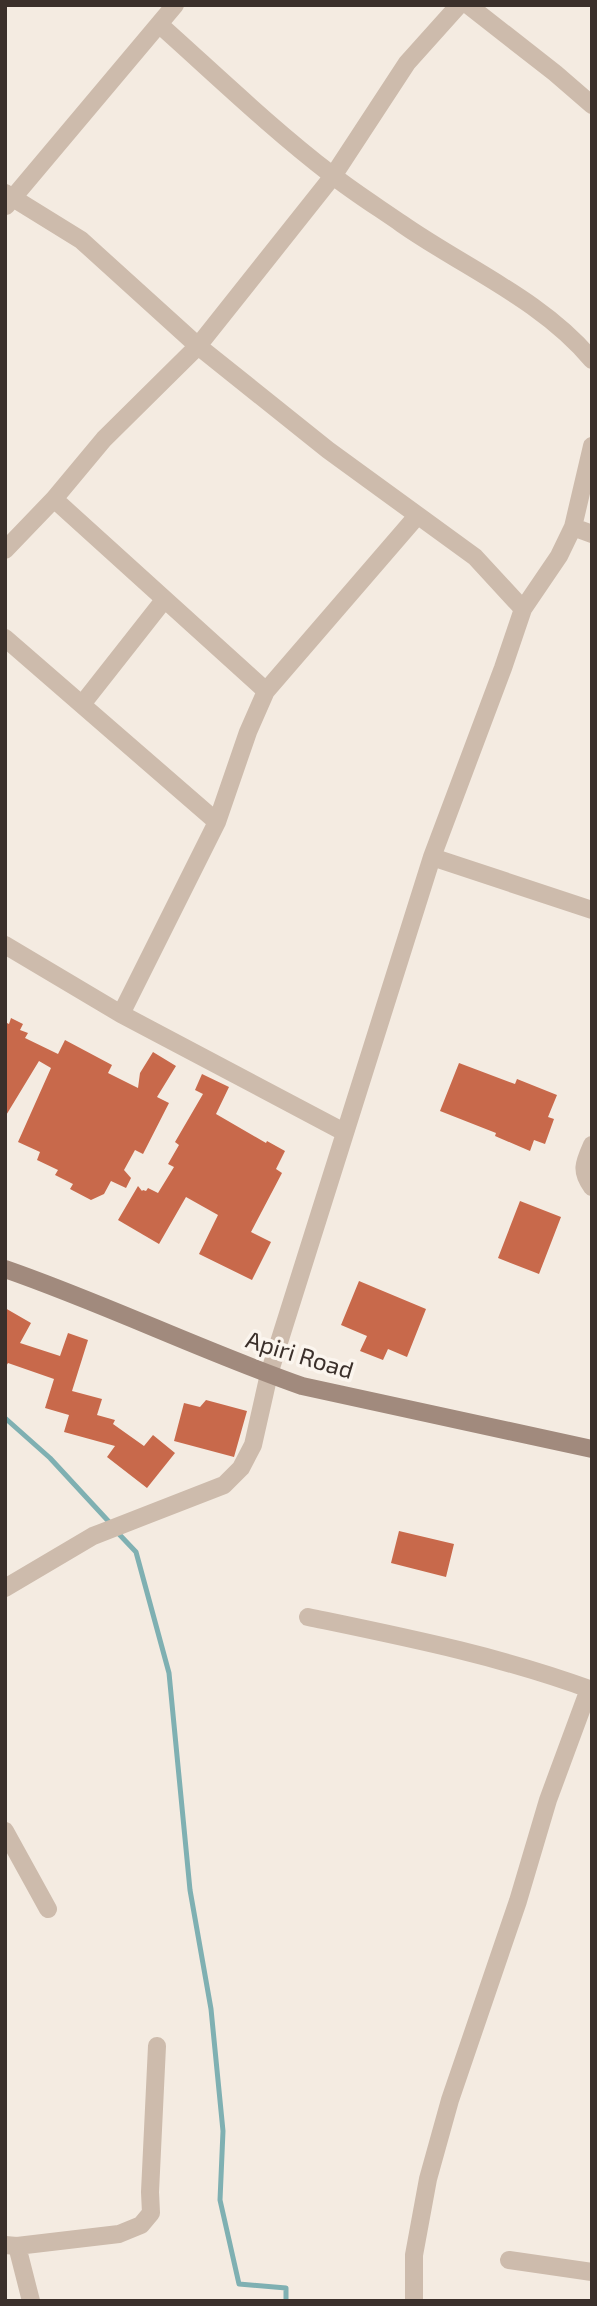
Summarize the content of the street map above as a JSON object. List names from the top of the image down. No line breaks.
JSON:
{"streets":{"street":["Apiri Road"]}}
